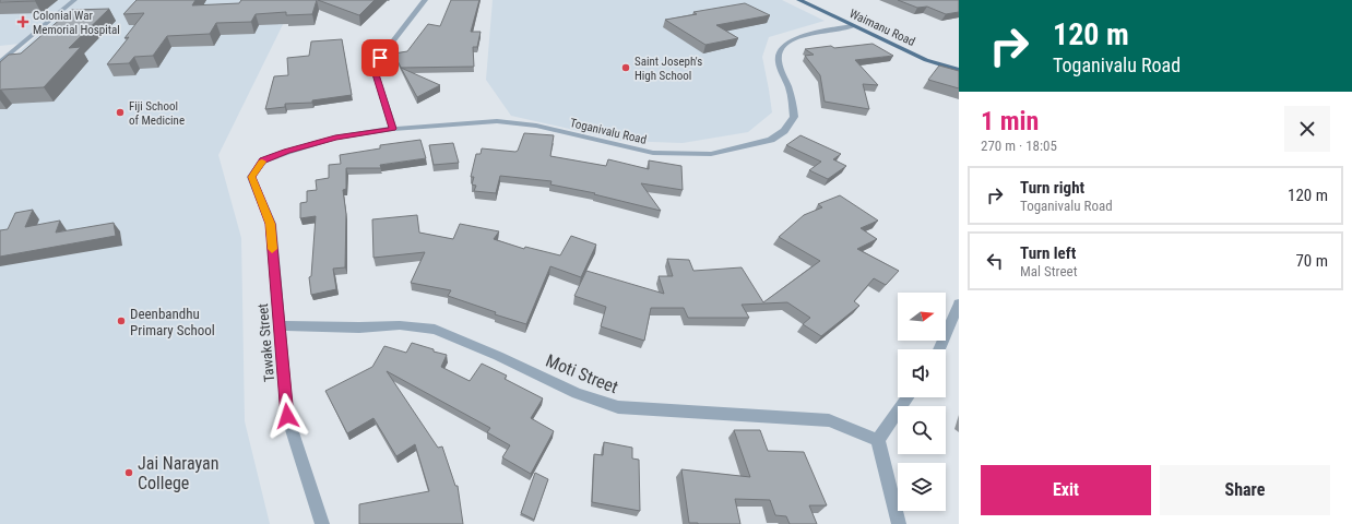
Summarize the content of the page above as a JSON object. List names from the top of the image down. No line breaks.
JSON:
{"streets":{"main road":["Waimanu Road"],"street":["Toganivalu Road","Tawake Street","Moti Street"]},"crossings":[["Waimanu Road","Toganivalu Road"],["Toganivalu Road","Tawake Street"],["Tawake Street","Moti Street"]],"places":{"health":["Colonial War Memorial Hospital"],"other":["Saint Joseph's High School","Fiji School of Medicine","Deenbandhu Primary School","Jai Narayan College"]},"north":"right","page":{"turn":["120 m","Toganivalu Road"],"heading":["1 min","270 m · 18:05"],"list":[{"name":"Turn right","note":"Toganivalu Road","value":"120 m"},{"name":"Turn left","note":"Mal Street","value":"70 m"}],"buttons":["Exit","Share"]}}
